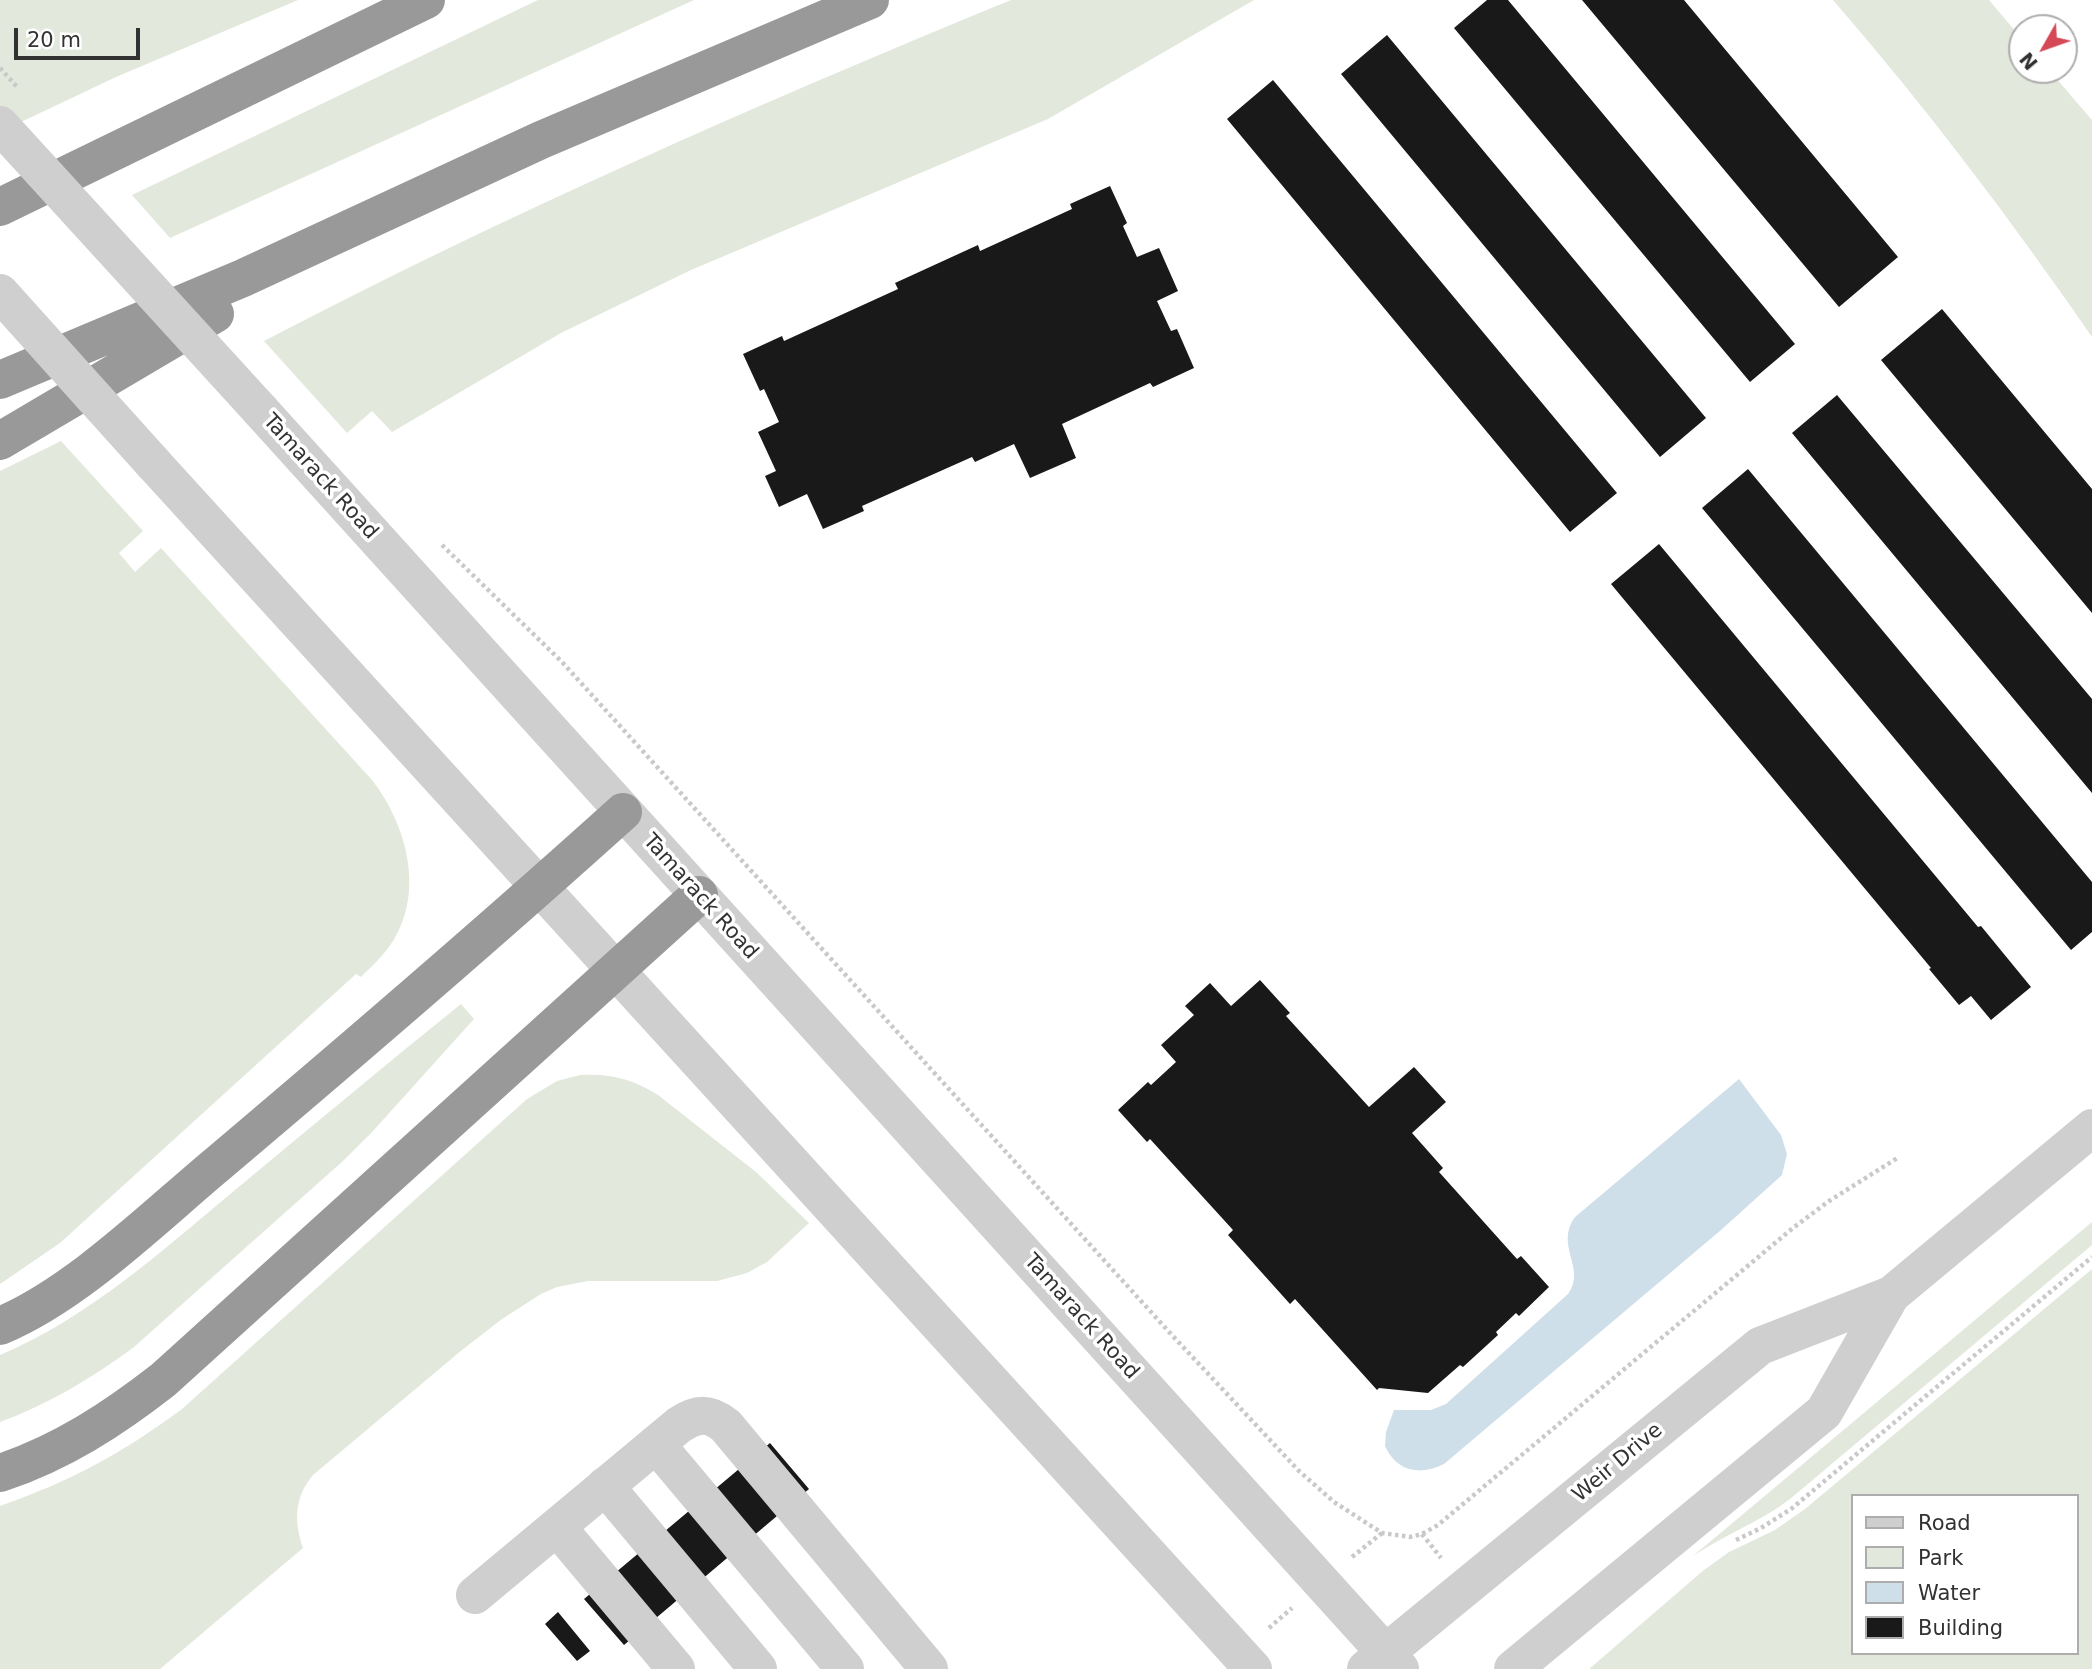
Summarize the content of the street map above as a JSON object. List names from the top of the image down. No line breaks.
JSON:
{"streets":{"street":["Tamarack Road","Weir Drive"]},"crossings":[["Tamarack Road","Weir Drive"]],"legend":["Road","Park","Water","Building"],"scale_bar":"20 m","north":"bottom left"}
